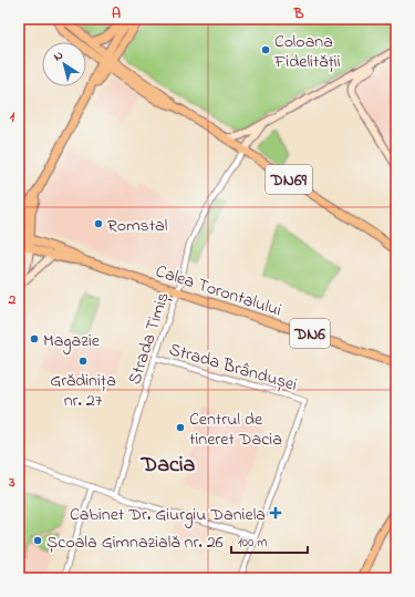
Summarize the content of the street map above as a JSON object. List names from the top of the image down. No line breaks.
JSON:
{"streets":{"main road":["DN69","Calea Torontalului","DN6"],"street":["Strada Timiș","Strada Brândușei"]},"crossings":[["DN69","Strada Timiș"],["Calea Torontalului","Strada Timiș"],["Strada Timiș","Strada Brândușei"]],"districts":["Dacia"],"places":{"other":["Coloana Fidelității","Romstal","Magazie","Grădinița nr. 27","Centrul de tineret Dacia","Școala Gimnazială nr. 26"],"health":["Cabinet Dr. Giurgiu Daniela"]},"scale_bar":"100 m","north":"top left","grid":{"columns":["A","B"],"rows":["1","2","3"]}}
